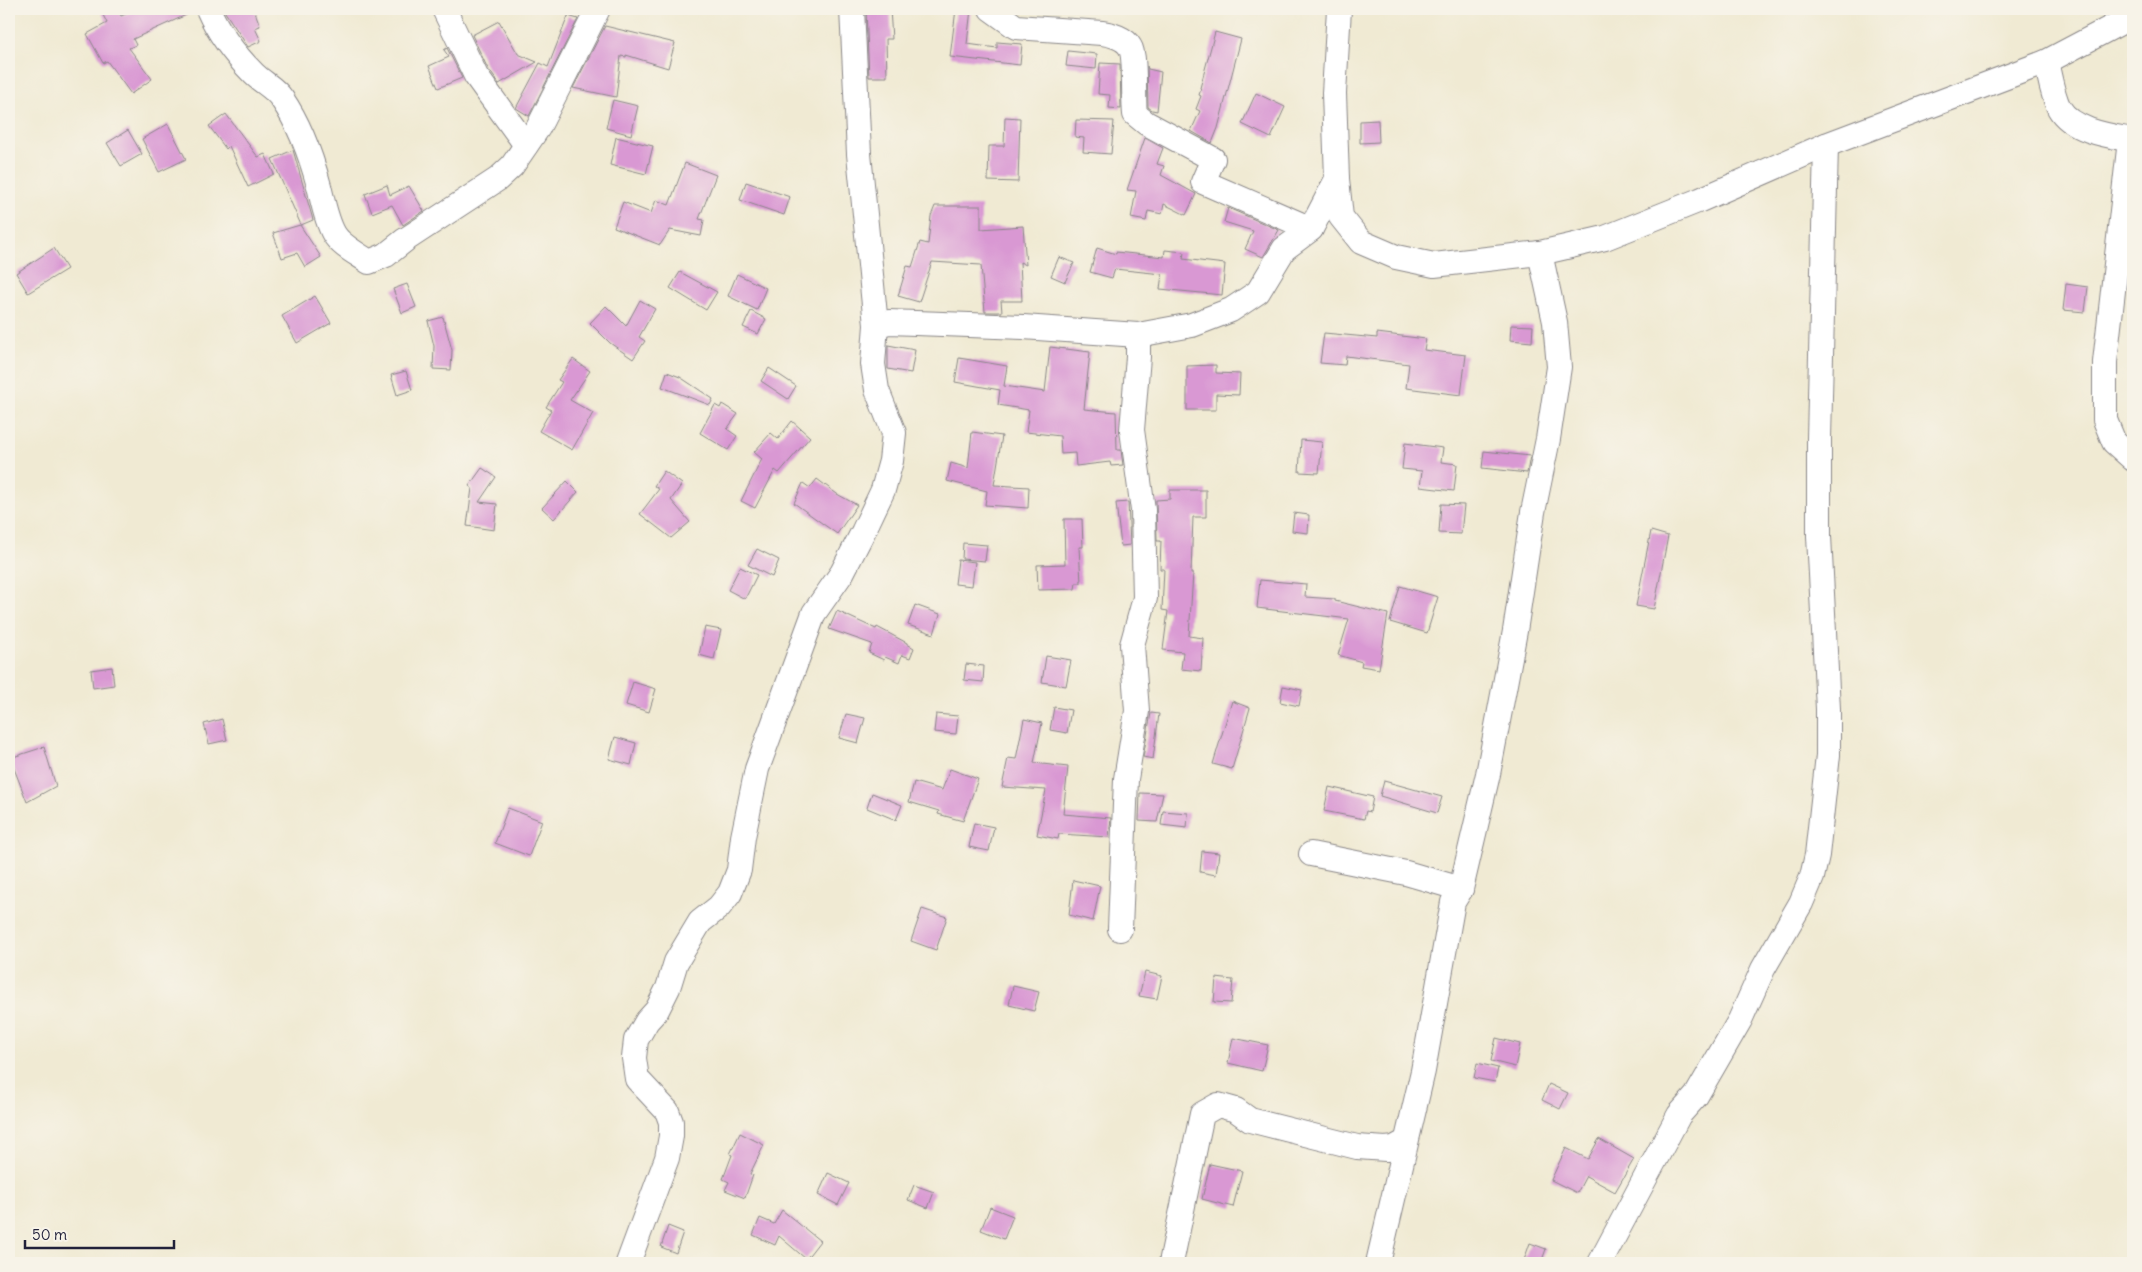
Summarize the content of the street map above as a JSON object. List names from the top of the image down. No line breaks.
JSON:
{"scale_bar":"50 m"}
